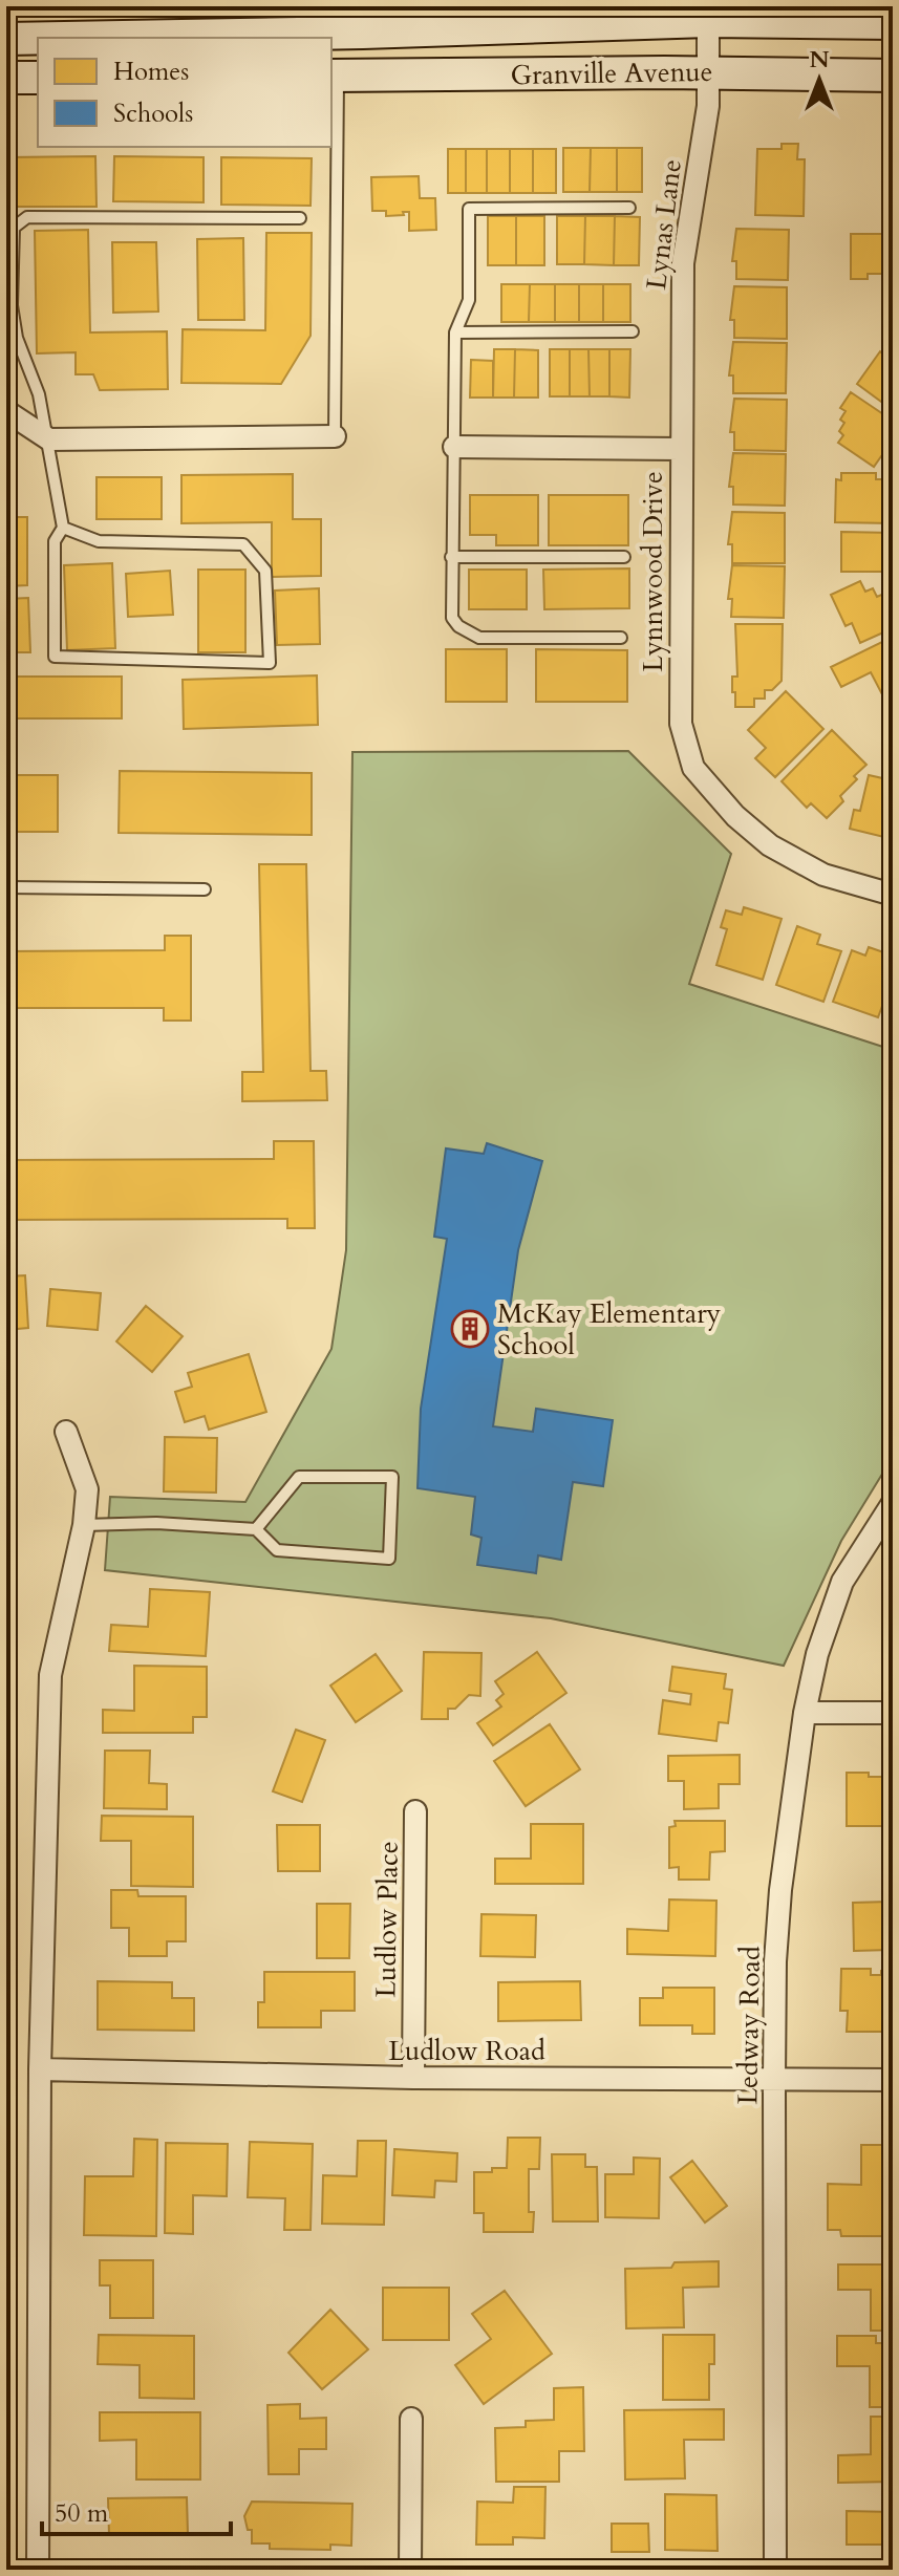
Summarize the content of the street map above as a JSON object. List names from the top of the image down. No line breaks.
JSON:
{"streets":{"main road":["Granville Avenue"],"street":["Lynas Lane","Lynnwood Drive","Ludlow Place","Ledway Road","Ludlow Road"]},"crossings":[["Granville Avenue","Lynas Lane"],["Lynas Lane","Lynnwood Drive"],["Ludlow Place","Ludlow Road"],["Ledway Road","Ludlow Road"]],"places":{"building":["McKay Elementary School"]},"legend":["Homes","Schools"],"scale_bar":"50 m","north":"top"}
